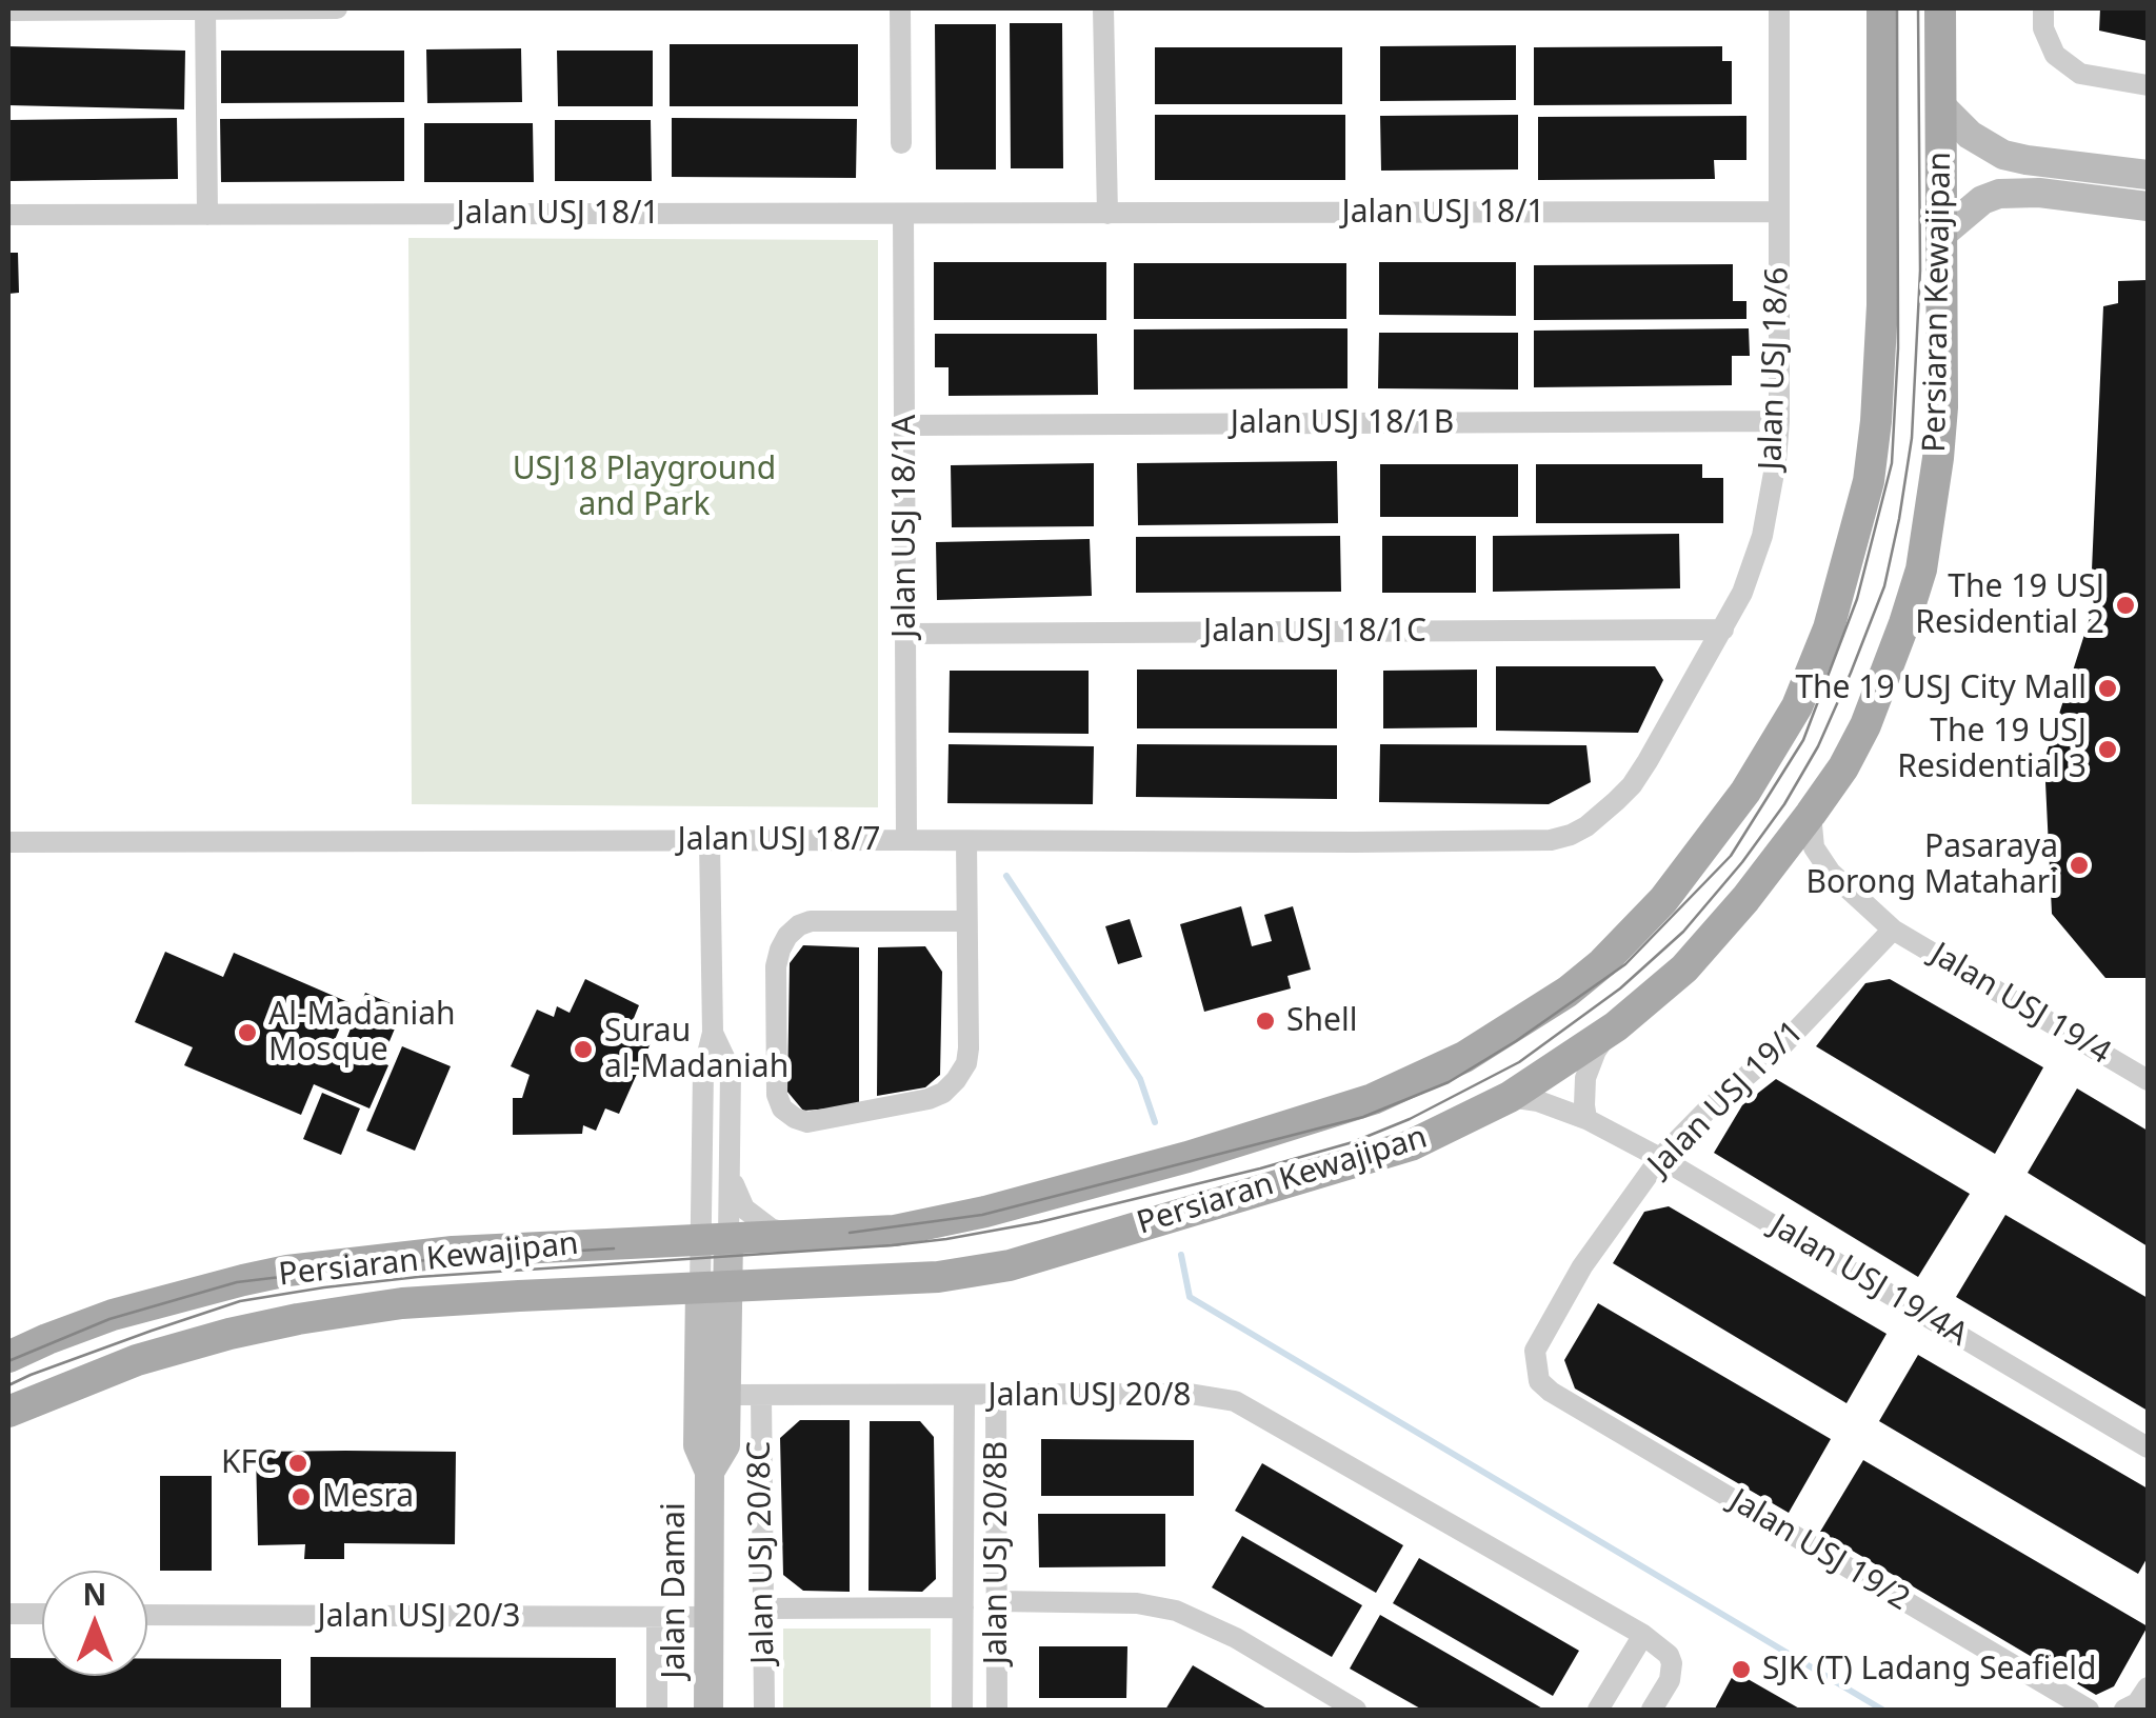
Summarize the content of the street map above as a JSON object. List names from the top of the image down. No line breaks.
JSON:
{"streets":{"main road":["Persiaran Kewajipan"],"street":["Jalan USJ 18/1","Jalan USJ 18/6","Jalan USJ 18/1B","Jalan USJ 18/1A","Jalan USJ 18/1C","Jalan USJ 18/7","Jalan USJ 19/4","Jalan USJ 19/1","Jalan USJ 19/4A","Jalan USJ 20/8","Jalan USJ 19/2","Jalan USJ 20/8C","Jalan USJ 20/8B","Jalan Damai","Jalan USJ 20/3"]},"crossings":[["Jalan USJ 18/1","Jalan USJ 18/6"],["Jalan USJ 18/1","Jalan USJ 18/1A"],["Persiaran Kewajipan","Jalan USJ 19/4"],["Persiaran Kewajipan","Jalan USJ 19/4A"],["Persiaran Kewajipan","Jalan Damai"],["Jalan USJ 18/6","Jalan USJ 18/1B"],["Jalan USJ 18/6","Jalan USJ 18/1C"],["Jalan USJ 18/6","Jalan USJ 18/7"],["Jalan USJ 18/1B","Jalan USJ 18/1A"],["Jalan USJ 18/1A","Jalan USJ 18/1C"],["Jalan USJ 18/1A","Jalan USJ 18/7"],["Jalan USJ 19/4","Jalan USJ 19/1"],["Jalan USJ 19/1","Jalan USJ 19/4A"],["Jalan USJ 19/1","Jalan USJ 19/2"],["Jalan USJ 20/8","Jalan USJ 20/8C"],["Jalan USJ 20/8","Jalan USJ 20/8B"],["Jalan USJ 20/8","Jalan Damai"],["Jalan Damai","Jalan USJ 20/3"]],"parks":["USJ18 Playground and Park"],"places":["The 19 USJ Residential 2","The 19 USJ City Mall","The 19 USJ Residential 3","Pasaraya Borong Matahari","Shell","Al-Madaniah Mosque","Surau al-Madaniah","KFC","Mesra","SJK (T) Ladang Seafield"],"north":"top"}
